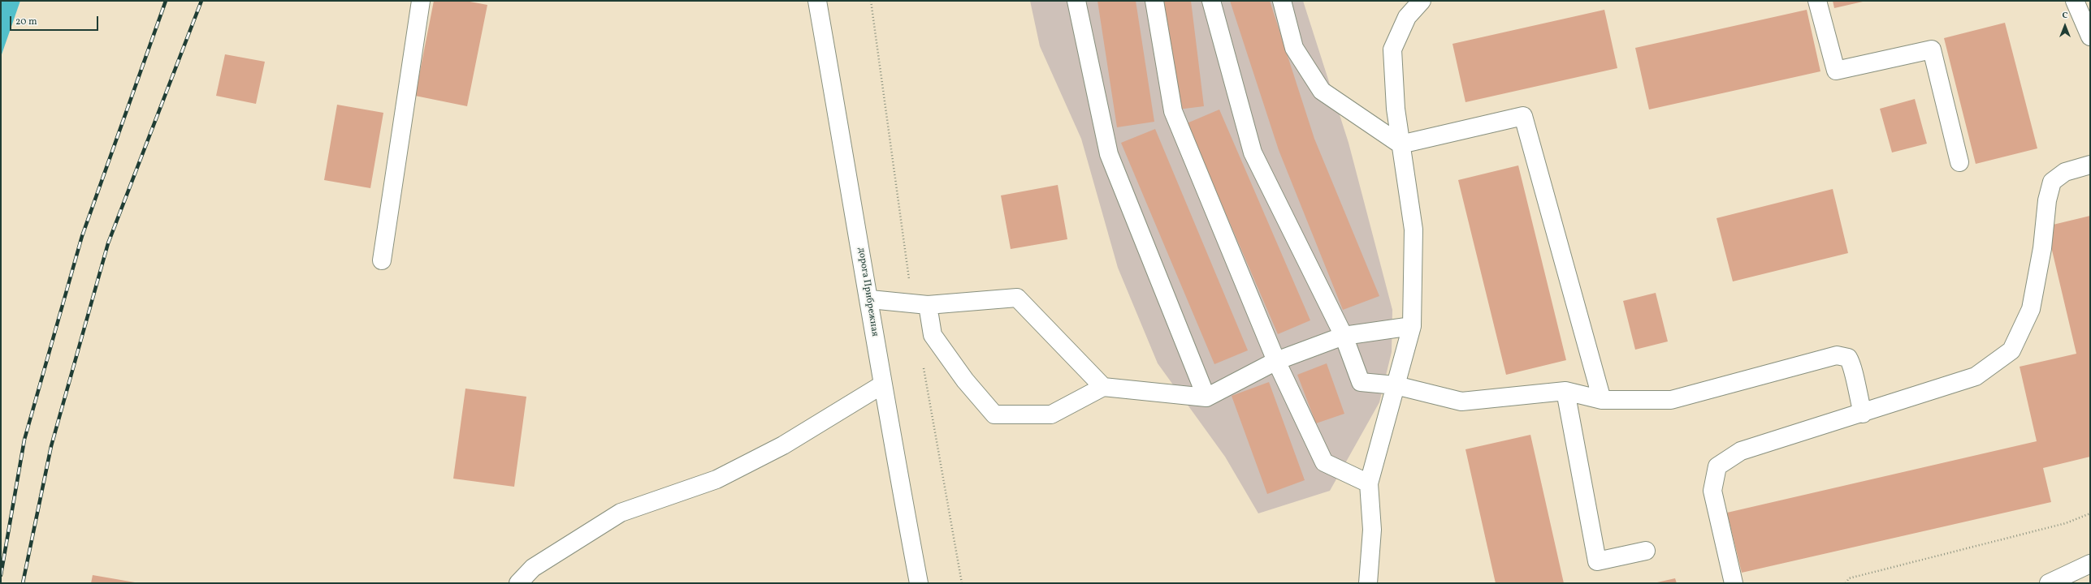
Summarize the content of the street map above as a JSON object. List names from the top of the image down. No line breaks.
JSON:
{"streets":{"main road":["дорога Прибрежная"]},"scale_bar":"20 m","north":"top"}
